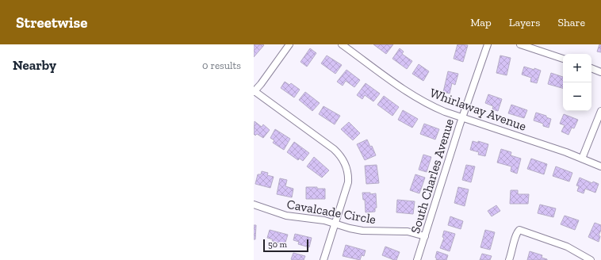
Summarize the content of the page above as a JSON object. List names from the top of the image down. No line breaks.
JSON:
{"streets":{"street":["Whirlaway Avenue","South Charles Avenue","Cavalcade Circle"]},"crossings":[["Whirlaway Avenue","South Charles Avenue"],["South Charles Avenue","Cavalcade Circle"]],"scale_bar":"50 m","page":{"header":"Streetwise","nav":["Map","Layers","Share"],"heading":["Nearby","0 results"],"map_buttons":["+","−"],"scale":"50 m"}}
